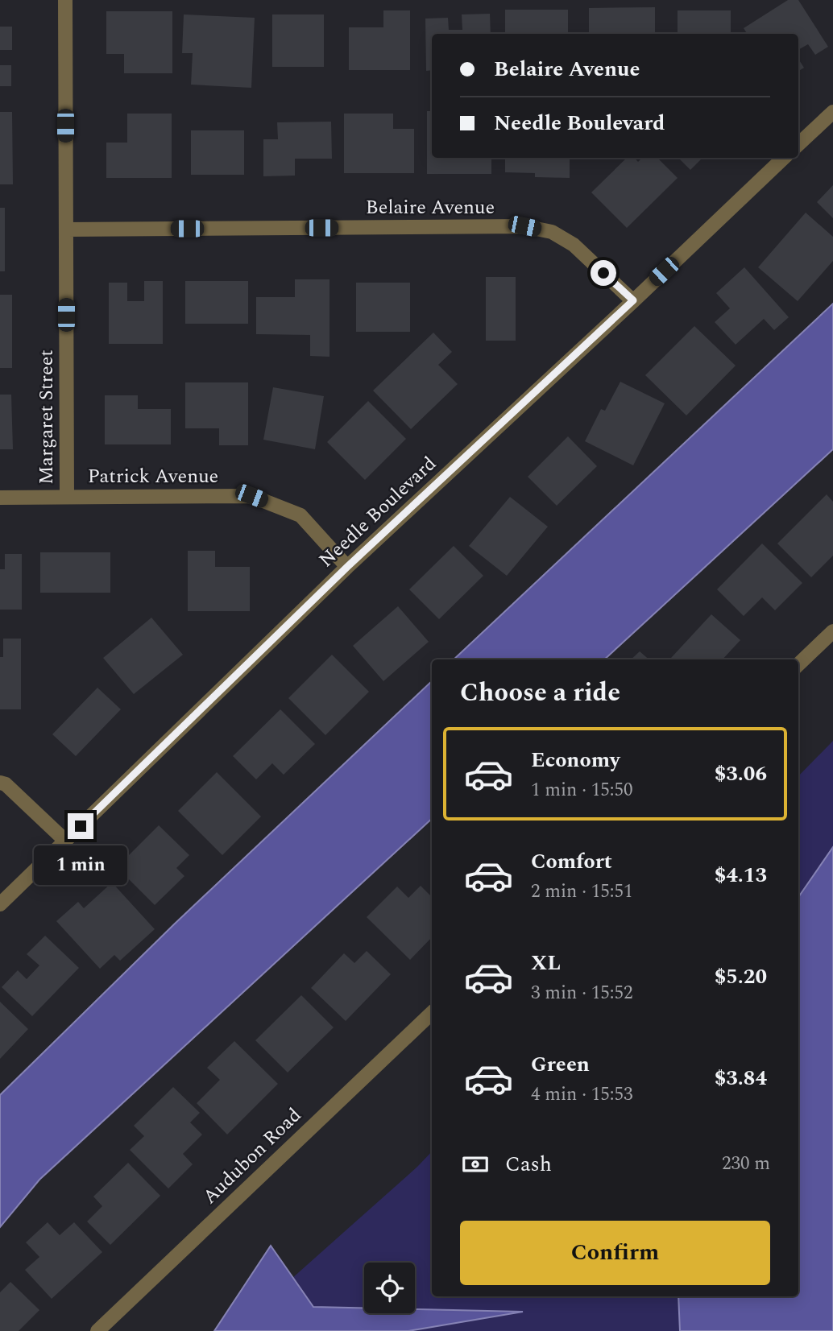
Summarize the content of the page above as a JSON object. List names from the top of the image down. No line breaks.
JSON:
{"streets":{"street":["Belaire Avenue","Margaret Street","Patrick Avenue","Needle Boulevard","Audubon Road"]},"crossings":[["Belaire Avenue","Margaret Street"],["Belaire Avenue","Needle Boulevard"],["Margaret Street","Patrick Avenue"],["Patrick Avenue","Needle Boulevard"]],"page":{"banner":["Belaire Avenue","Needle Boulevard"],"heading":"Choose a ride","list":[{"name":"Economy","note":"1 min · 15:50","value":"$3.06"},{"name":"Comfort","note":"2 min · 15:51","value":"$4.13"},{"name":"XL","note":"3 min · 15:52","value":"$5.20"},{"name":"Green","note":"4 min · 15:53","value":"$3.84"}],"bubble":"1 min","pay":["Cash","230 m"],"buttons":"Confirm"}}
